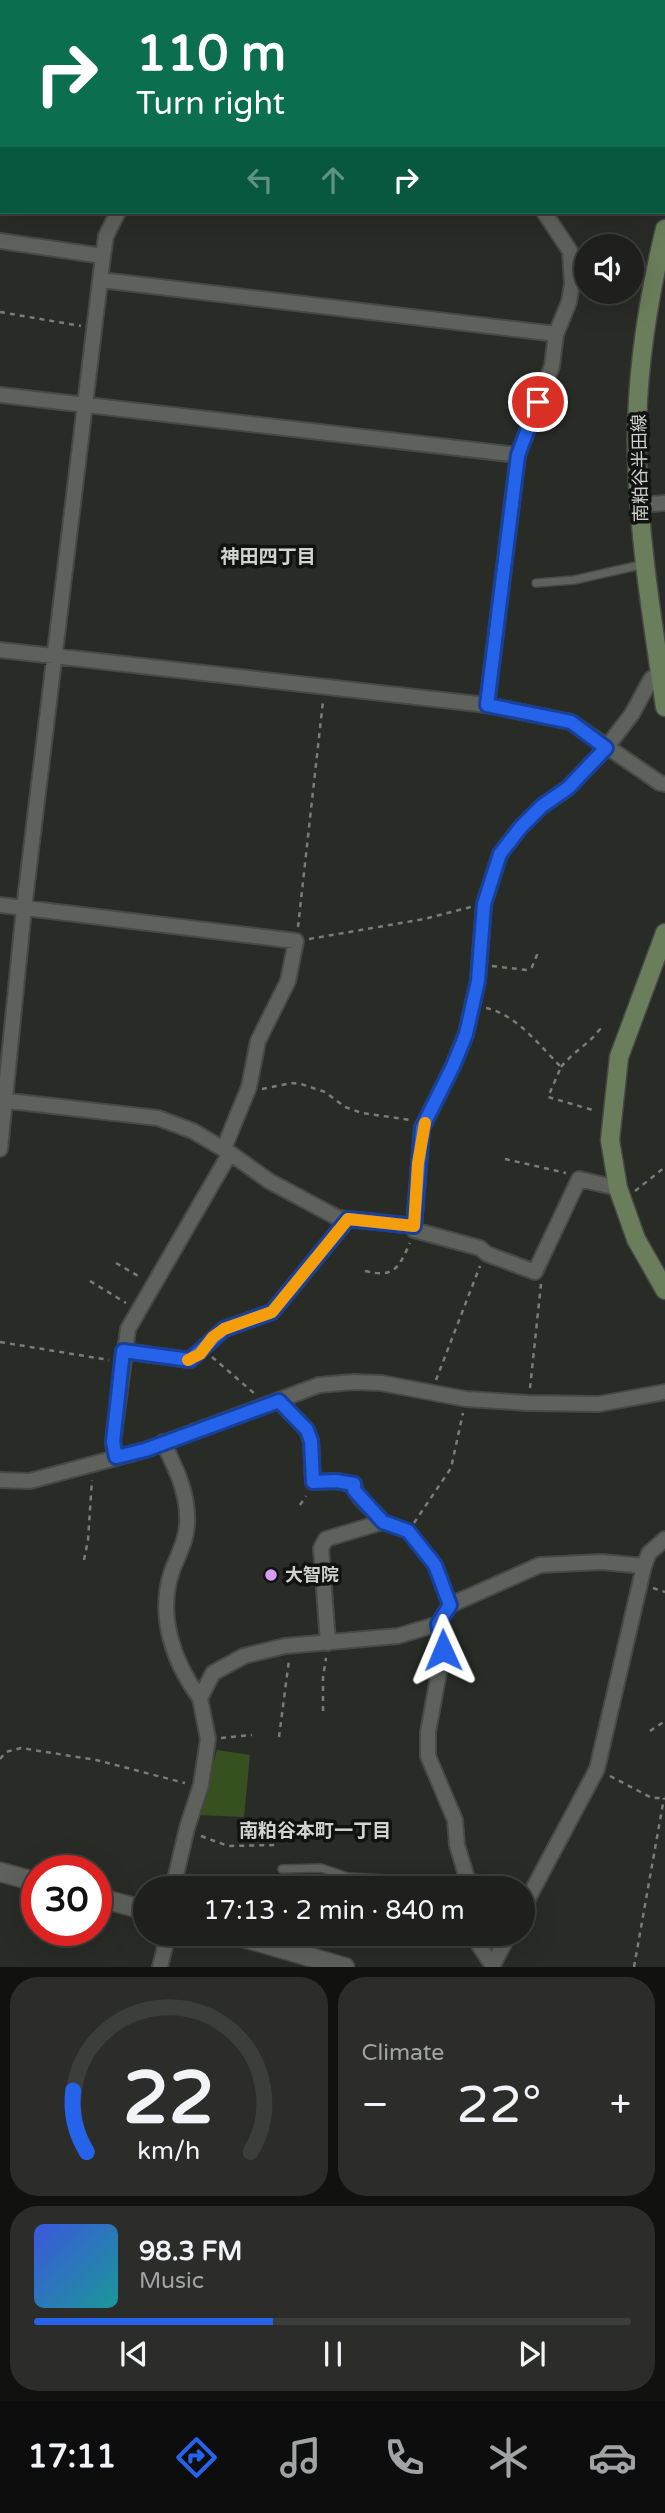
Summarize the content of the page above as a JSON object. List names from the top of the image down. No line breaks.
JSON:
{"streets":{"main road":["南粕谷半田線"]},"districts":["神田四丁目","南粕谷本町一丁目"],"places":["大智院"],"page":{"turn":["110 m","Turn right"],"limit":"30","trip":"17:13 · 2 min · 840 m","tile":"Climate","heat":["−","22°","+"],"song":["98.3 FM","Music"],"tabs":"17:11","gauge":["22","km/h"]}}
